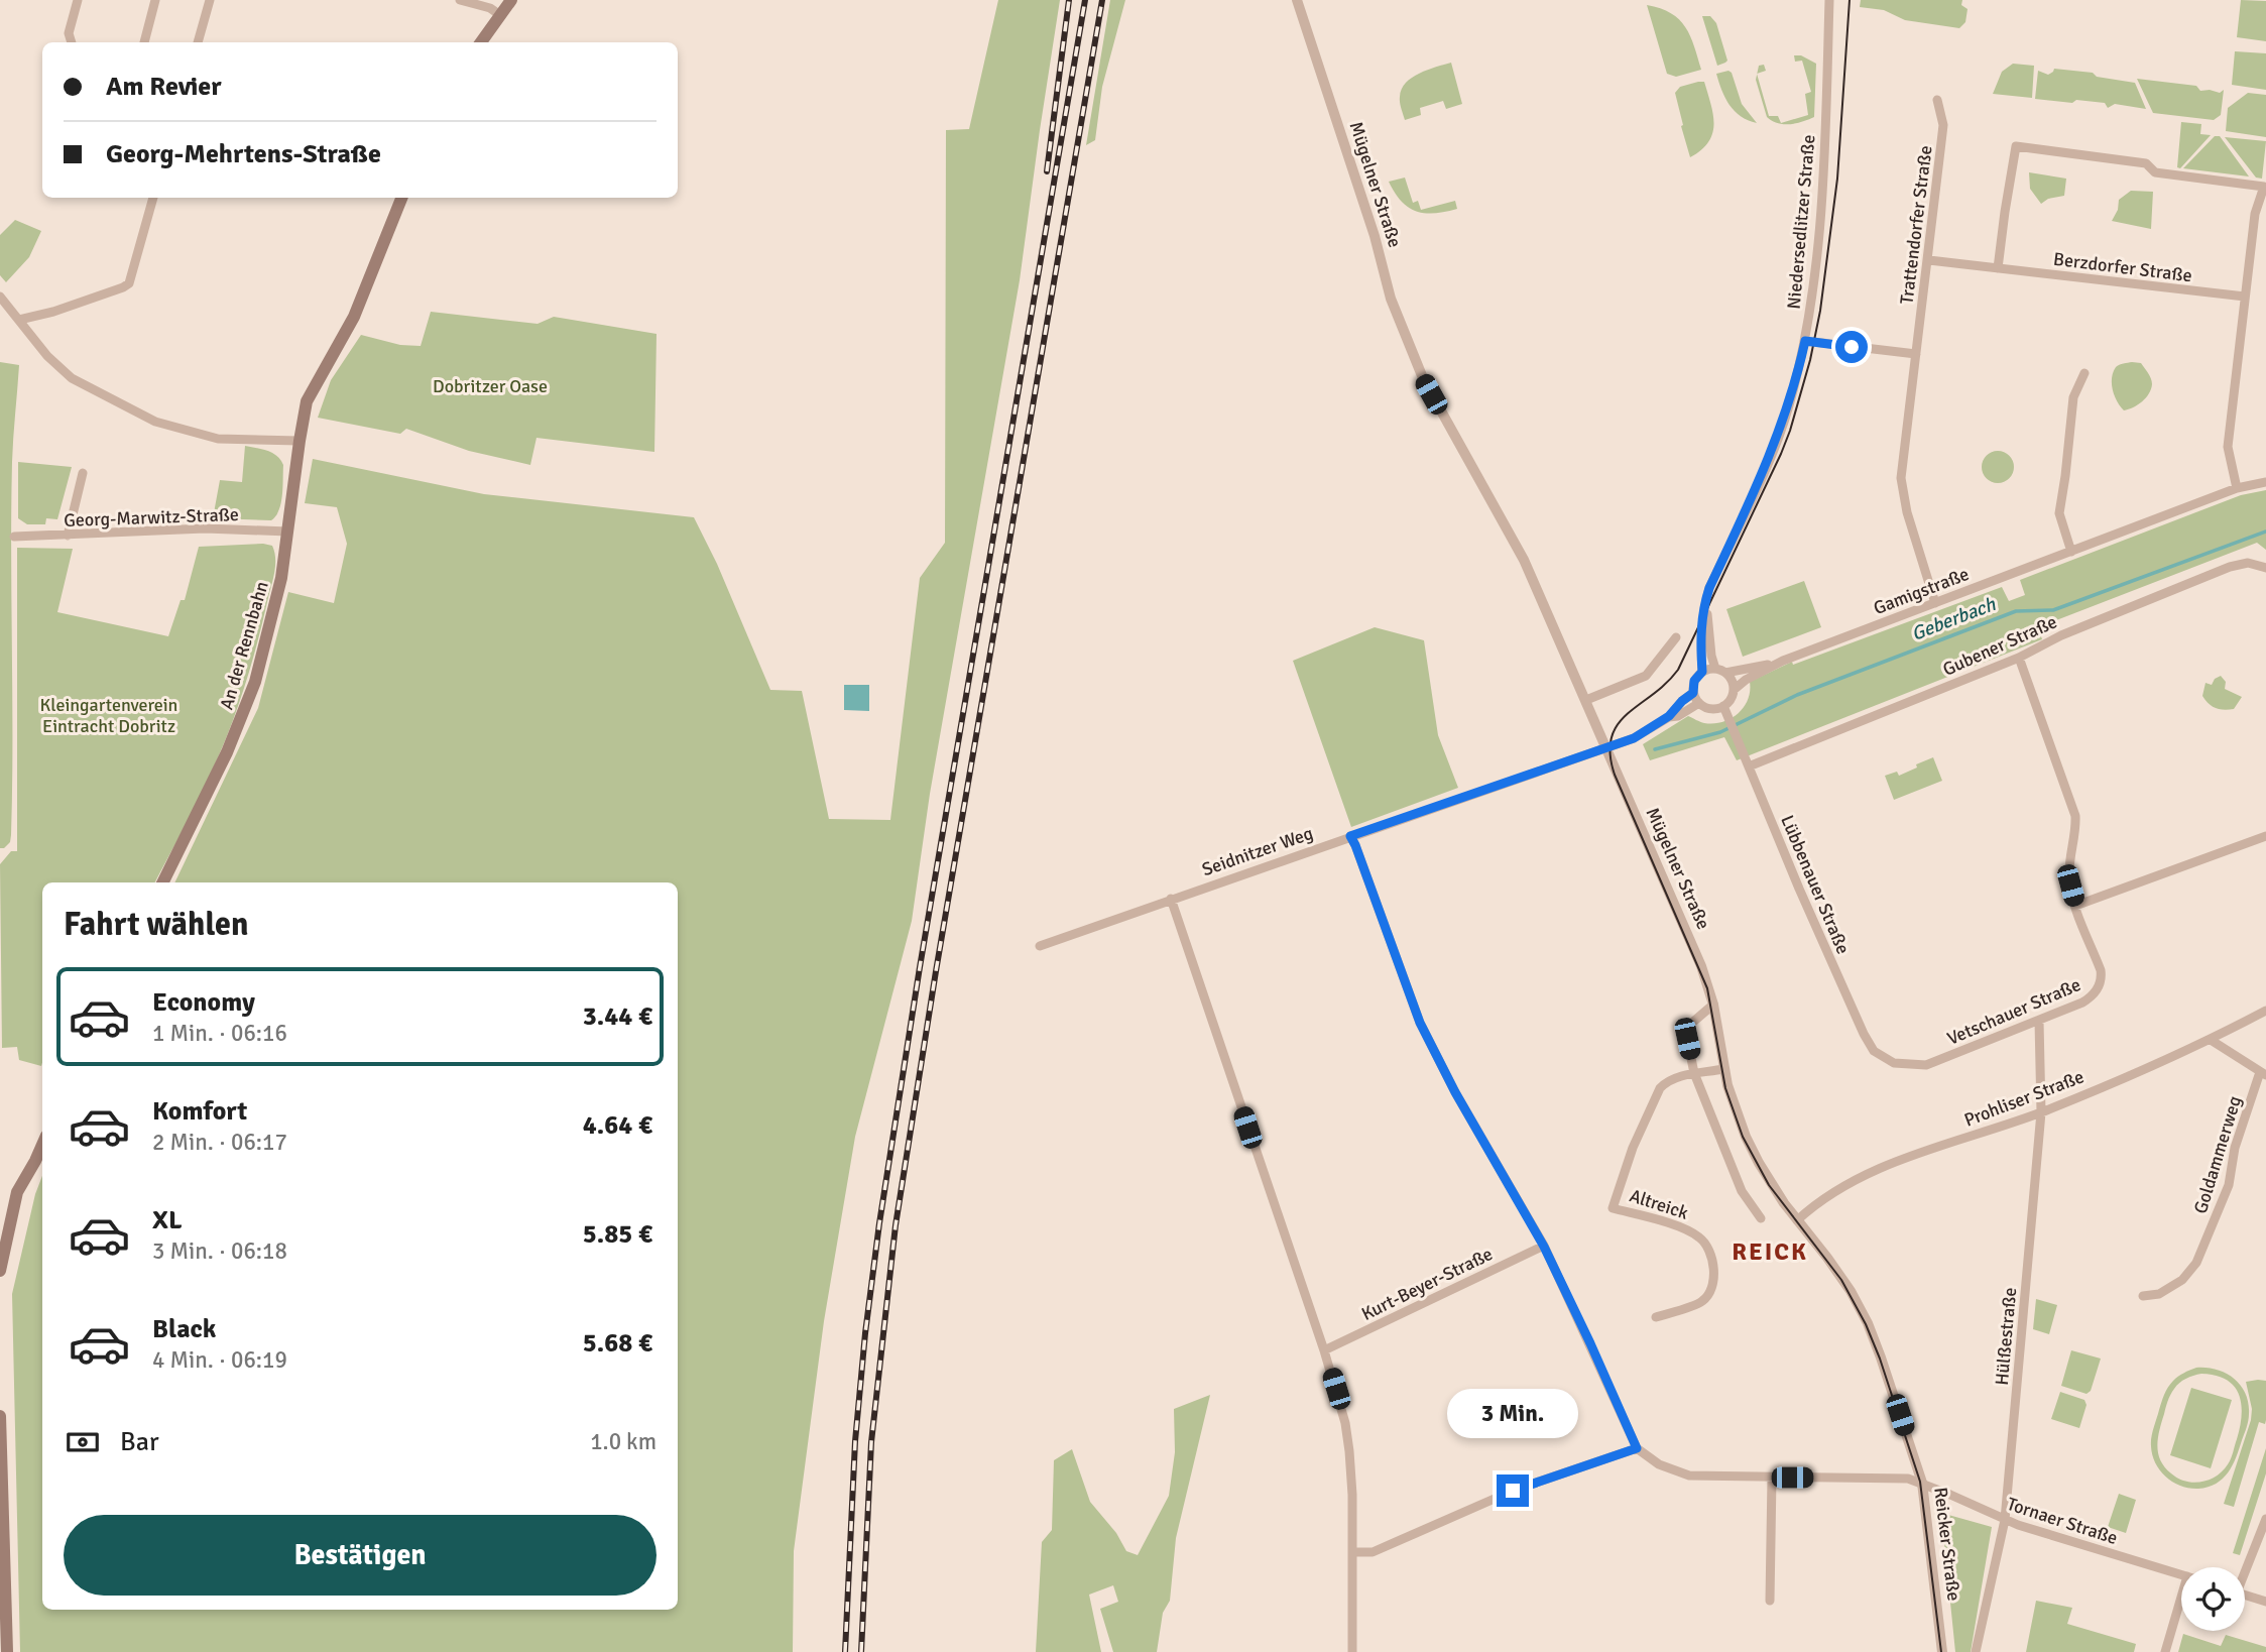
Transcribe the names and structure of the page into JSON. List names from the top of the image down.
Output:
{
  "streets": {
    "main road": ["An der Rennbahn"],
    "street": [
      "Mügelner Straße",
      "Niedersedlitzer Straße",
      "Trattendorfer Straße",
      "Berzdorfer Straße",
      "Georg-Marwitz-Straße",
      "Gamigstraße",
      "Gubener Straße",
      "Seidnitzer Weg",
      "Lübbenauer Straße",
      "Vetschauer Straße",
      "Prohliser Straße",
      "Goldammerweg",
      "Altreick",
      "Kurt-Beyer-Straße",
      "Hülßestraße",
      "Tornaer Straße",
      "Reicker Straße"
    ]
  },
  "crossings": [
    ["Mügelner Straße", "Seidnitzer Weg"],
    ["Niedersedlitzer Straße", "Gamigstraße"],
    ["Niedersedlitzer Straße", "Lübbenauer Straße"],
    ["Trattendorfer Straße", "Berzdorfer Straße"],
    ["Trattendorfer Straße", "Gamigstraße"],
    ["Georg-Marwitz-Straße", "An der Rennbahn"],
    ["Gamigstraße", "Lübbenauer Straße"],
    ["Gubener Straße", "Lübbenauer Straße"],
    ["Gubener Straße", "Vetschauer Straße"],
    ["Lübbenauer Straße", "Vetschauer Straße"],
    ["Vetschauer Straße", "Hülßestraße"],
    ["Prohliser Straße", "Hülßestraße"],
    ["Prohliser Straße", "Reicker Straße"],
    ["Hülßestraße", "Tornaer Straße"],
    ["Tornaer Straße", "Reicker Straße"]
  ],
  "districts": ["REICK"],
  "water": ["Geberbach"],
  "parks": ["Dobritzer Oase", "Kleingartenverein Eintracht Dobritz"],
  "page": {
    "banner": ["Am Revier", "Georg-Mehrtens-Straße"],
    "heading": "Fahrt wählen",
    "list": [
      {
        "name": "Economy",
        "note": "1 Min. · 06:16",
        "value": "3.44 €"
      },
      {
        "name": "Komfort",
        "note": "2 Min. · 06:17",
        "value": "4.64 €"
      },
      {
        "name": "XL",
        "note": "3 Min. · 06:18",
        "value": "5.85 €"
      },
      {
        "name": "Black",
        "note": "4 Min. · 06:19",
        "value": "5.68 €"
      }
    ],
    "bubble": "3 Min.",
    "pay": ["Bar", "1.0 km"],
    "buttons": "Bestätigen"
  }
}
